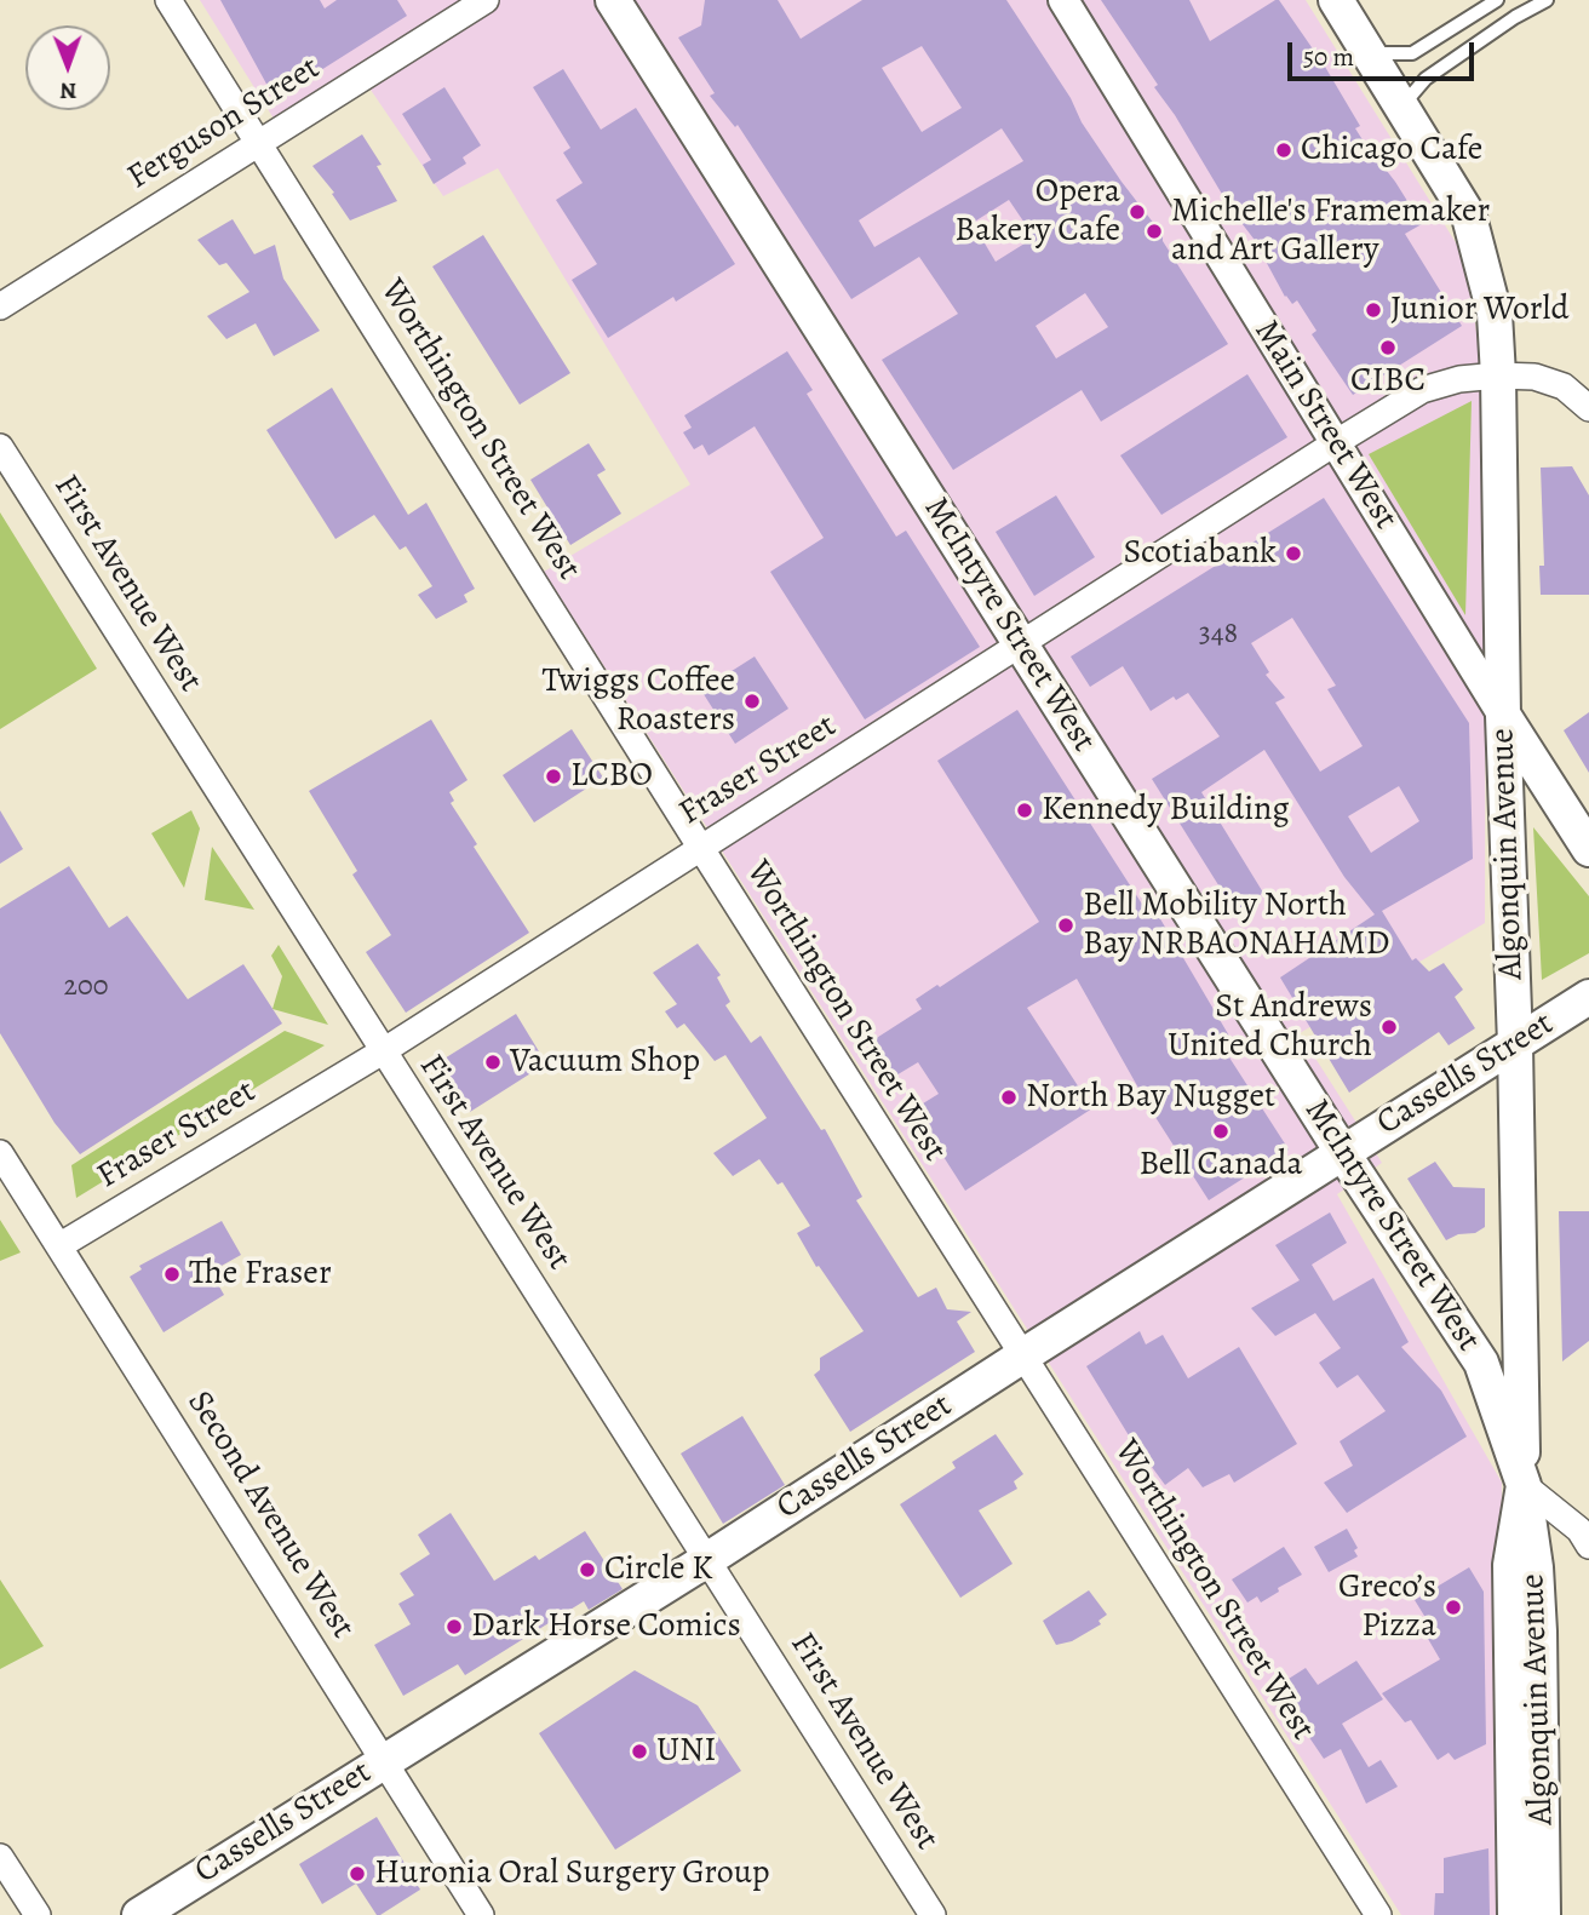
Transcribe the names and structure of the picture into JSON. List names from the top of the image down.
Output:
{
  "streets": {
    "main road": [
      "Main Street West",
      "McIntyre Street West",
      "Algonquin Avenue",
      "Cassells Street"
    ],
    "street": [
      "Ferguson Street",
      "Worthington Street West",
      "First Avenue West",
      "Fraser Street",
      "Second Avenue West"
    ]
  },
  "crossings": [
    ["Ferguson Street", "Worthington Street West"],
    ["Main Street West", "Fraser Street"],
    ["Main Street West", "Algonquin Avenue"],
    ["Worthington Street West", "Fraser Street"],
    ["Worthington Street West", "Cassells Street"],
    ["First Avenue West", "Fraser Street"],
    ["First Avenue West", "Cassells Street"],
    ["McIntyre Street West", "Fraser Street"],
    ["McIntyre Street West", "Algonquin Avenue"],
    ["McIntyre Street West", "Cassells Street"],
    ["Fraser Street", "Algonquin Avenue"],
    ["Fraser Street", "Second Avenue West"],
    ["Algonquin Avenue", "Cassells Street"],
    ["Cassells Street", "Second Avenue West"]
  ],
  "places": [
    "Chicago Cafe",
    "Opera Bakery Cafe",
    "Michelle's Framemaker and Art Gallery",
    "Junior World",
    "CIBC",
    "Scotiabank",
    "Twiggs Coffee Roasters",
    "LCBO",
    "Kennedy Building",
    "Bell Mobility North Bay NRBAONAHAMD",
    "St Andrews United Church",
    "Vacuum Shop",
    "North Bay Nugget",
    "Bell Canada",
    "The Fraser",
    "Circle K",
    "Greco’s Pizza",
    "Dark Horse Comics",
    "UNI",
    "Huronia Oral Surgery Group"
  ],
  "house_numbers": ["348", "200"],
  "scale_bar": "50 m",
  "north": "bottom"
}
